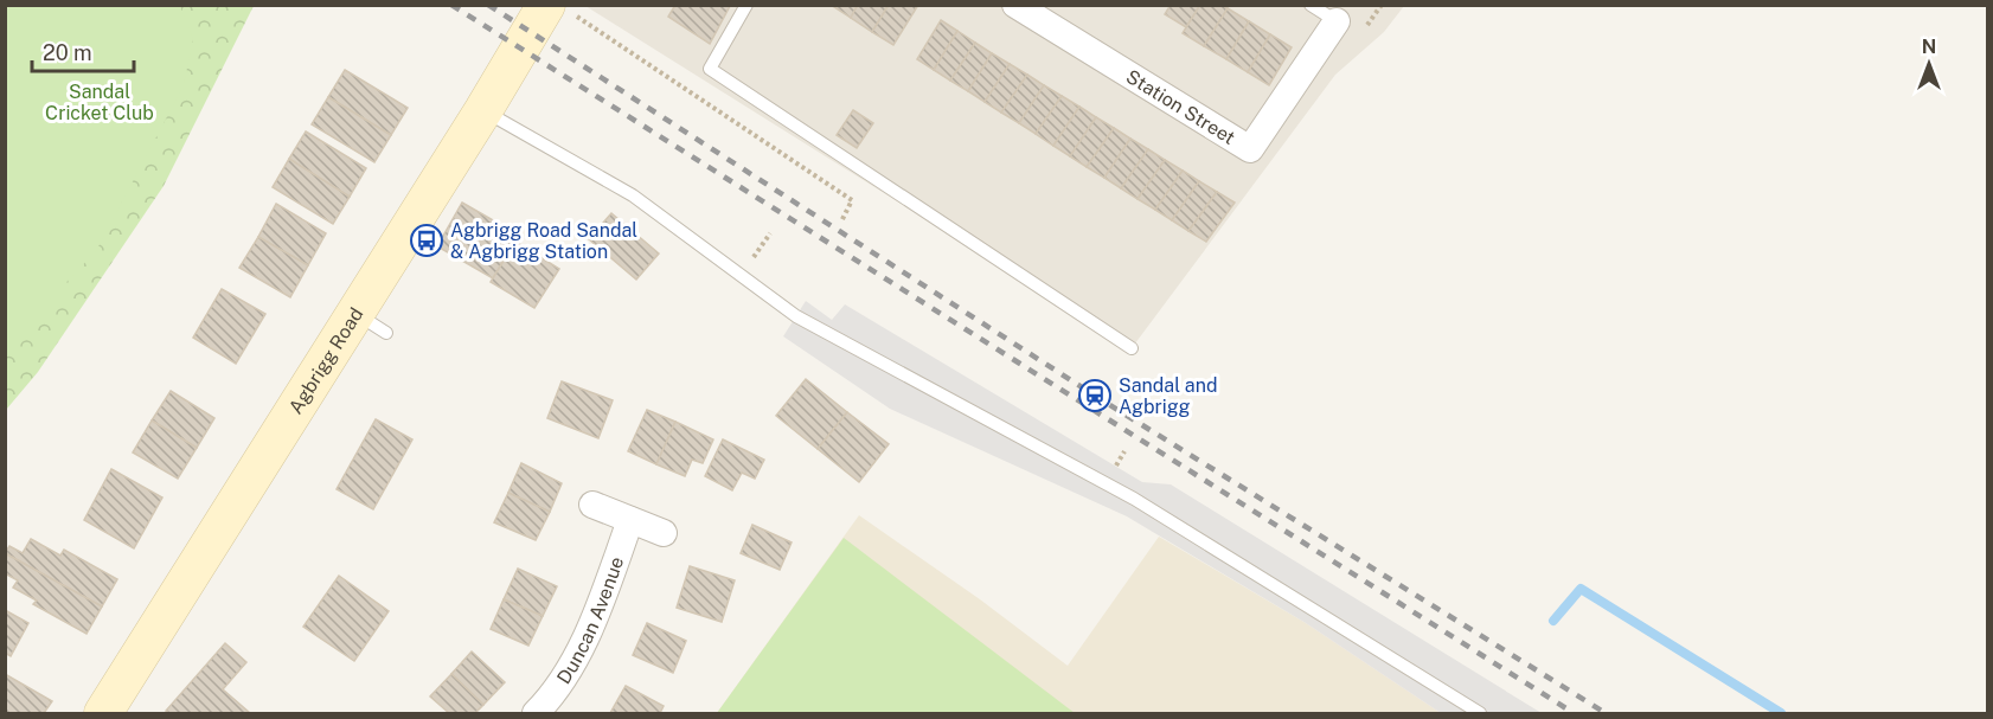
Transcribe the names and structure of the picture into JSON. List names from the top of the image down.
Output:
{
  "streets": {
    "main road": ["Agbrigg Road"],
    "street": ["Station Street", "Duncan Avenue"]
  },
  "parks": ["Sandal Cricket Club"],
  "places": {
    "bus stop": ["Agbrigg Road Sandal & Agbrigg Station"],
    "station": ["Sandal and Agbrigg"]
  },
  "scale_bar": "20 m",
  "north": "top"
}
